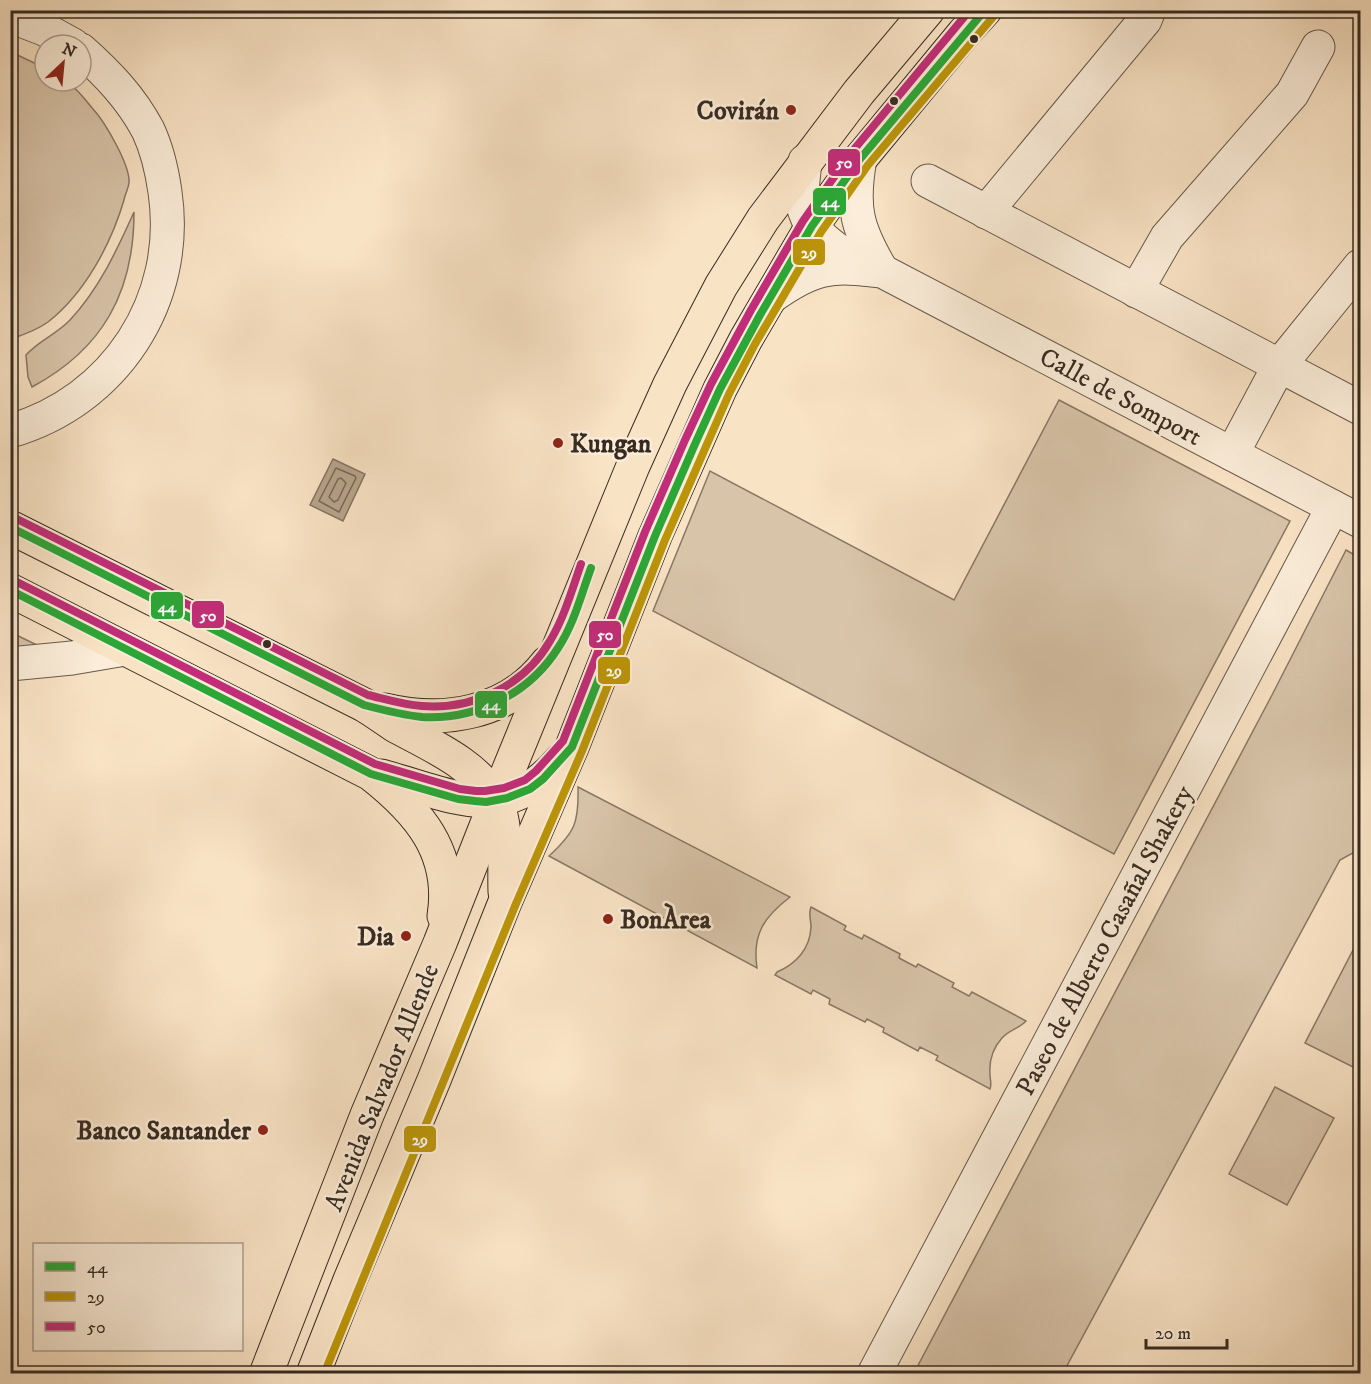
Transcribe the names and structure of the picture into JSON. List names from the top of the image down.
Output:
{
  "streets": {
    "main road": ["Avenida Salvador Allende"],
    "street": ["Calle de Somport", "Paseo de Alberto Casañal Shakery"]
  },
  "crossings": [
    ["Calle de Somport", "Paseo de Alberto Casañal Shakery"],
    ["Calle de Somport", "Avenida Salvador Allende"]
  ],
  "places": [
    "Covirán",
    "Kungan",
    "BonÀrea",
    "Dia",
    "Banco Santander"
  ],
  "lines": ["transit line 44", "transit line 50", "transit line 29"],
  "legend": ["44", "29", "50"],
  "scale_bar": "20 m",
  "north": "top right"
}
